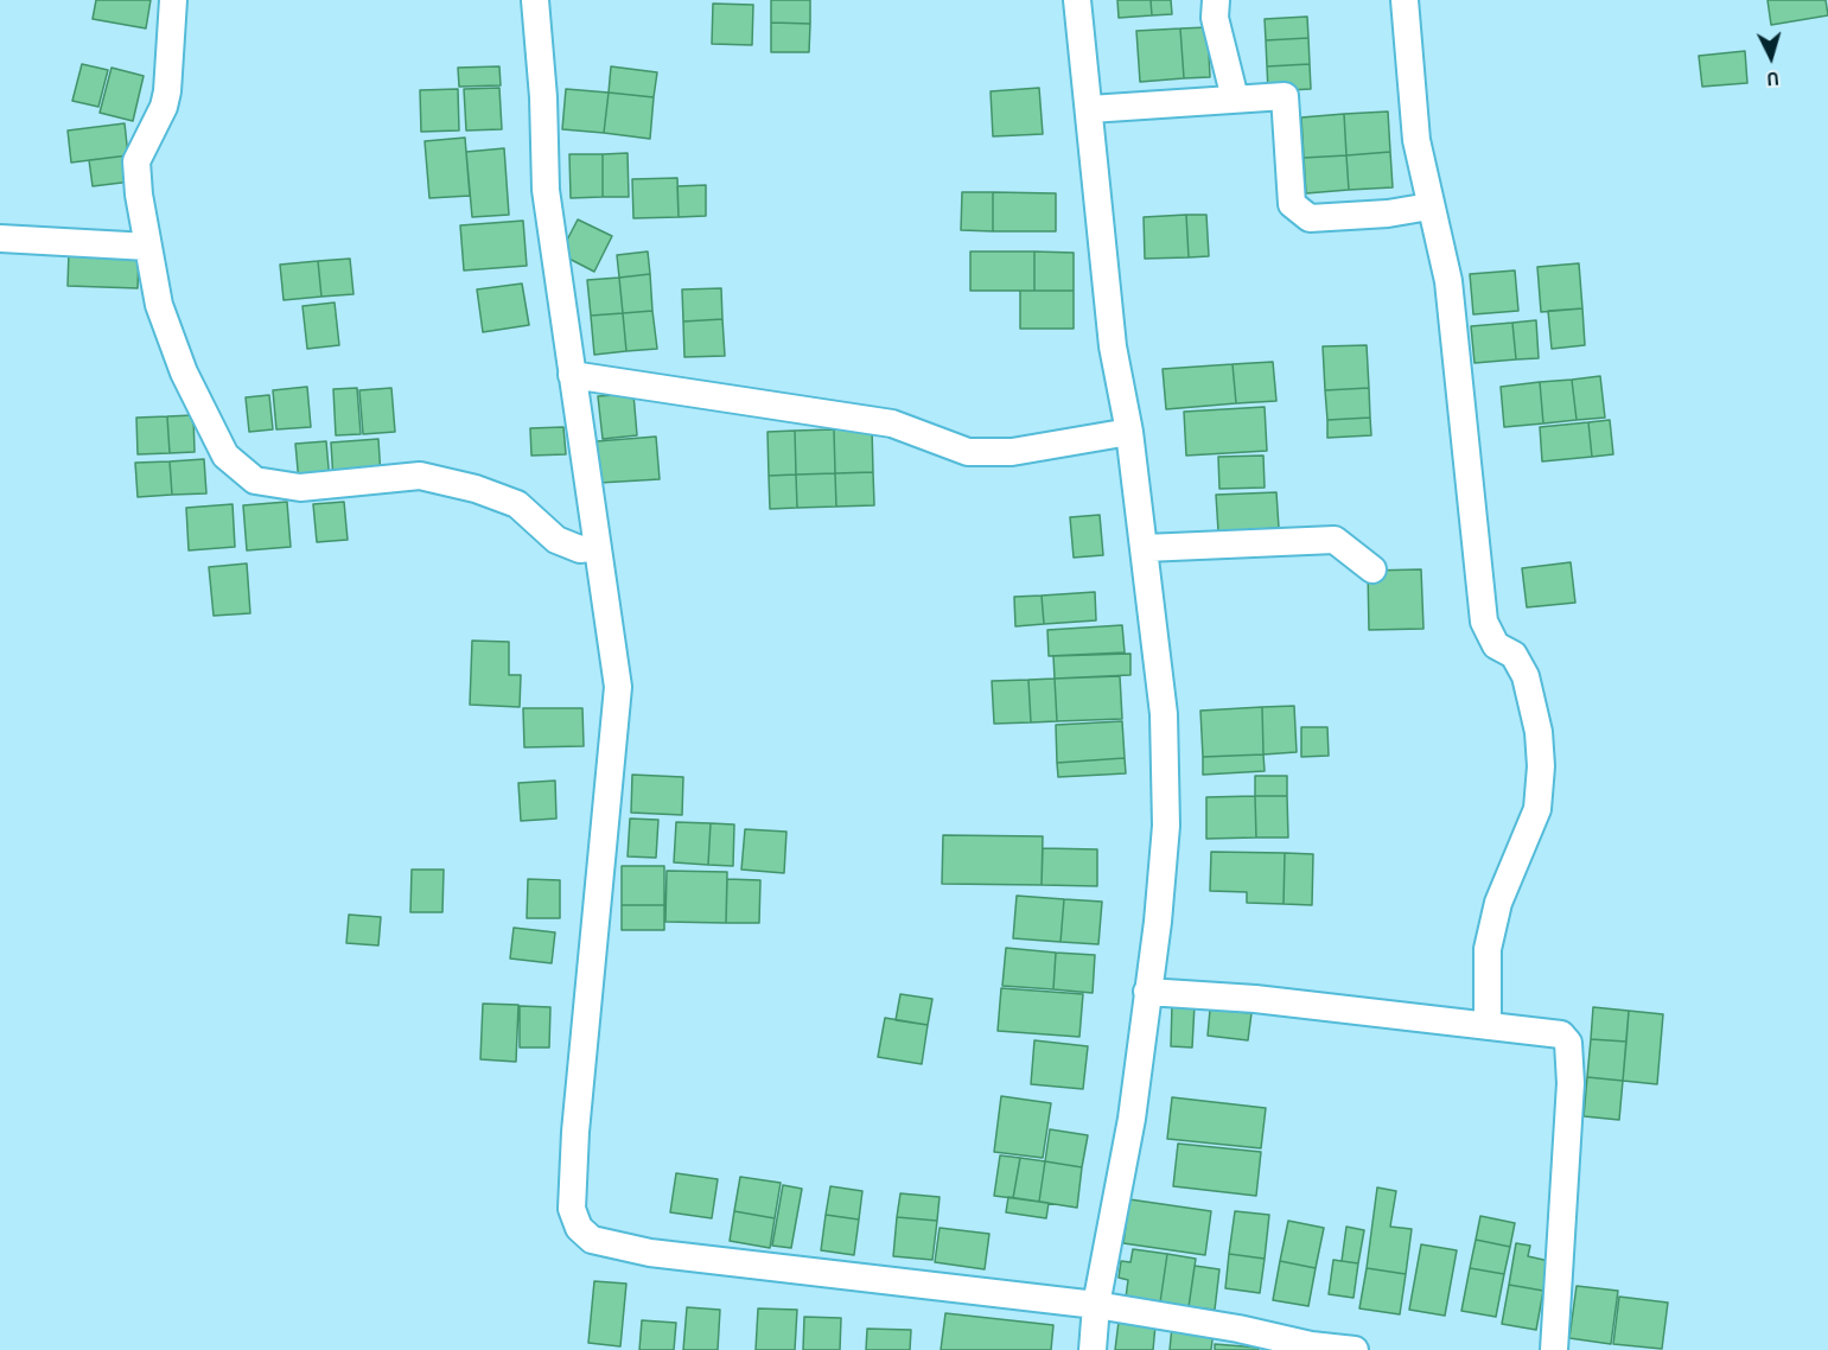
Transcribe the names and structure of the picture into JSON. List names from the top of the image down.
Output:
{
  "north": "bottom"
}
